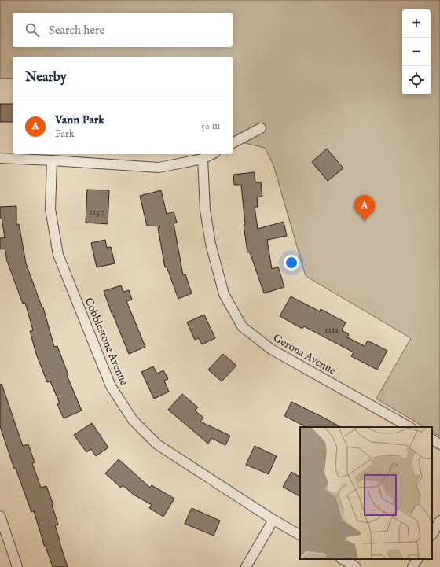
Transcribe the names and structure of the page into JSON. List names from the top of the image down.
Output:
{
  "streets": {
    "street": ["Cobblestone Avenue", "Gerona Avenue"]
  },
  "house_numbers": ["1137", "1111"],
  "page": {
    "map_buttons": ["+", "−"],
    "search": "Search here",
    "heading": "Nearby",
    "list": [
      {
        "mark": "A",
        "name": "Vann Park",
        "note": "Park",
        "value": "50 m"
      }
    ],
    "pins": "A"
  }
}
